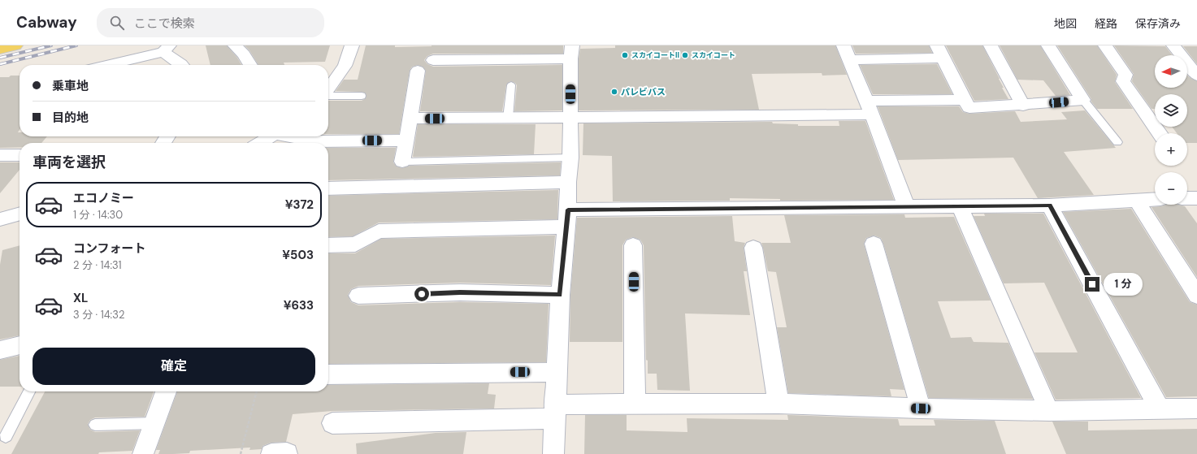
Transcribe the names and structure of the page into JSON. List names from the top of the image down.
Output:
{
  "places": ["スカイコートII", "スカイコート", "パレビバス"],
  "north": "left",
  "page": {
    "header": "Cabway",
    "search": "ここで検索",
    "nav": ["地図", "経路", "保存済み"],
    "map_buttons": ["+", "−"],
    "banner": ["乗車地", "目的地"],
    "heading": "車両を選択",
    "list": [
      {
        "name": "エコノミー",
        "note": "1 分 · 14:30",
        "value": "¥372"
      },
      {
        "name": "コンフォート",
        "note": "2 分 · 14:31",
        "value": "¥503"
      },
      {
        "name": "XL",
        "note": "3 分 · 14:32",
        "value": "¥633"
      }
    ],
    "bubble": "1 分",
    "buttons": "確定"
  }
}
